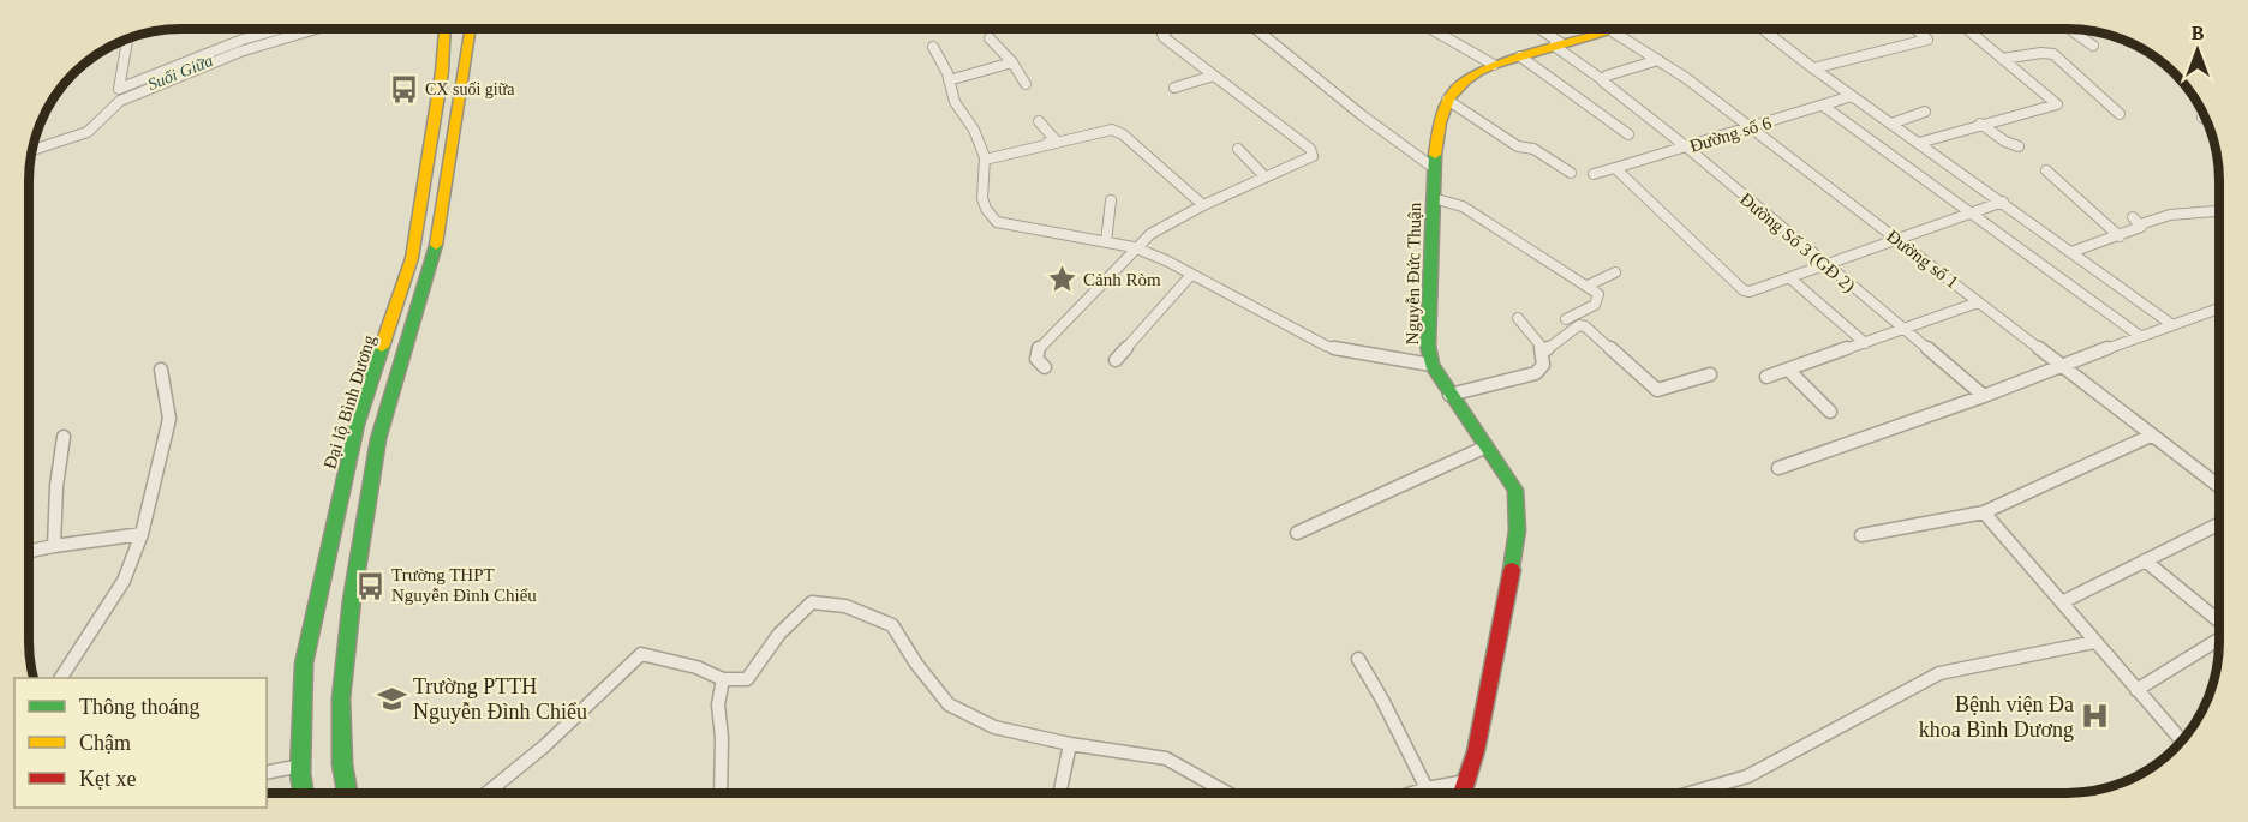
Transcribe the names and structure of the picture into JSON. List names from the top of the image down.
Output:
{
  "streets": {
    "main road": ["Nguyễn Đức Thuận", "Đại lộ Bình Dương"],
    "street": ["Đường số 6", "Đường Số 3 (GĐ 2)", "Đường số 1"]
  },
  "crossings": [
    ["Đường số 6", "Đường Số 3 (GĐ 2)"],
    ["Đường số 6", "Đường số 1"]
  ],
  "water": ["Suối Giữa"],
  "places": {
    "bus stop": ["CX suối giữa", "Trường THPT Nguyễn Đình Chiểu"],
    "place": ["Cảnh Ròm"],
    "school or university": ["Trường PTTH Nguyễn Đình Chiểu"],
    "hospital": ["Bệnh viện Đa khoa Bình Dương"]
  },
  "legend": ["Thông thoáng", "Chậm", "Kẹt xe"],
  "north": "top"
}
